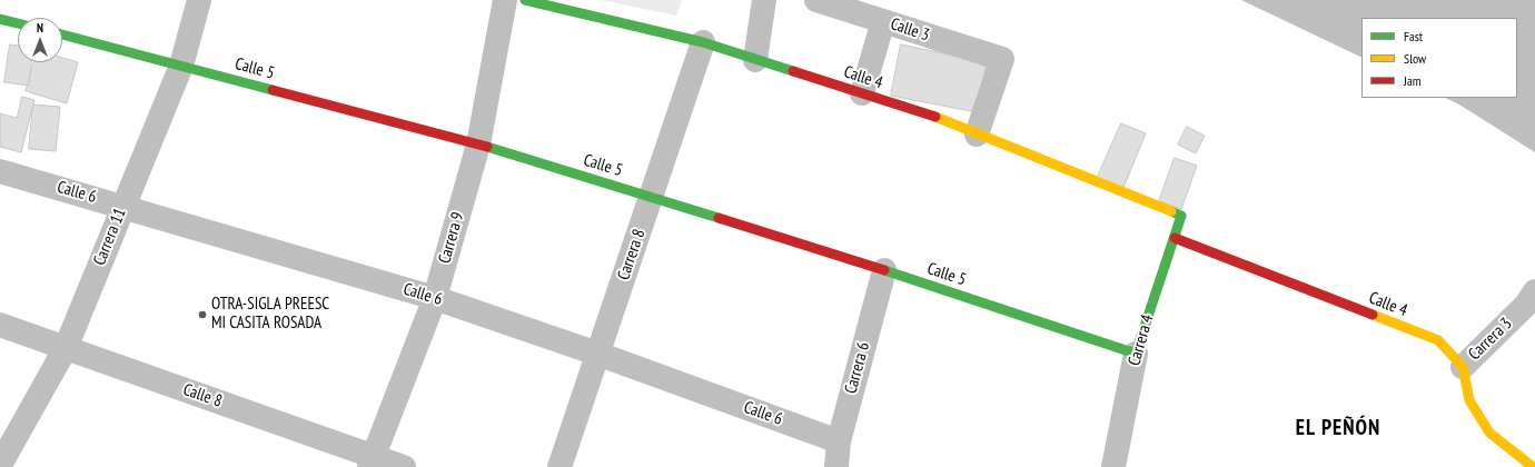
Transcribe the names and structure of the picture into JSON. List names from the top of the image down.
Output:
{
  "streets": {
    "street": [
      "Calle 3",
      "Calle 5",
      "Calle 4",
      "Calle 6",
      "Carrera 11",
      "Carrera 9",
      "Carrera 8",
      "Carrera 3",
      "Carrera 4",
      "Carrera 6",
      "Calle 8"
    ]
  },
  "crossings": [
    ["Calle 3", "Calle 4"],
    ["Calle 5", "Carrera 11"],
    ["Calle 5", "Carrera 9"],
    ["Calle 5", "Carrera 8"],
    ["Calle 5", "Carrera 4"],
    ["Calle 5", "Carrera 6"],
    ["Calle 4", "Carrera 8"],
    ["Calle 4", "Carrera 3"],
    ["Calle 4", "Carrera 4"],
    ["Calle 6", "Carrera 11"],
    ["Calle 6", "Carrera 9"],
    ["Calle 6", "Carrera 8"],
    ["Calle 6", "Carrera 6"],
    ["Carrera 11", "Calle 8"],
    ["Carrera 9", "Calle 8"]
  ],
  "districts": ["EL PEÑÓN"],
  "places": ["OTRA-SIGLA PREESC MI CASITA ROSADA"],
  "legend": ["Fast", "Slow", "Jam"],
  "north": "top"
}
